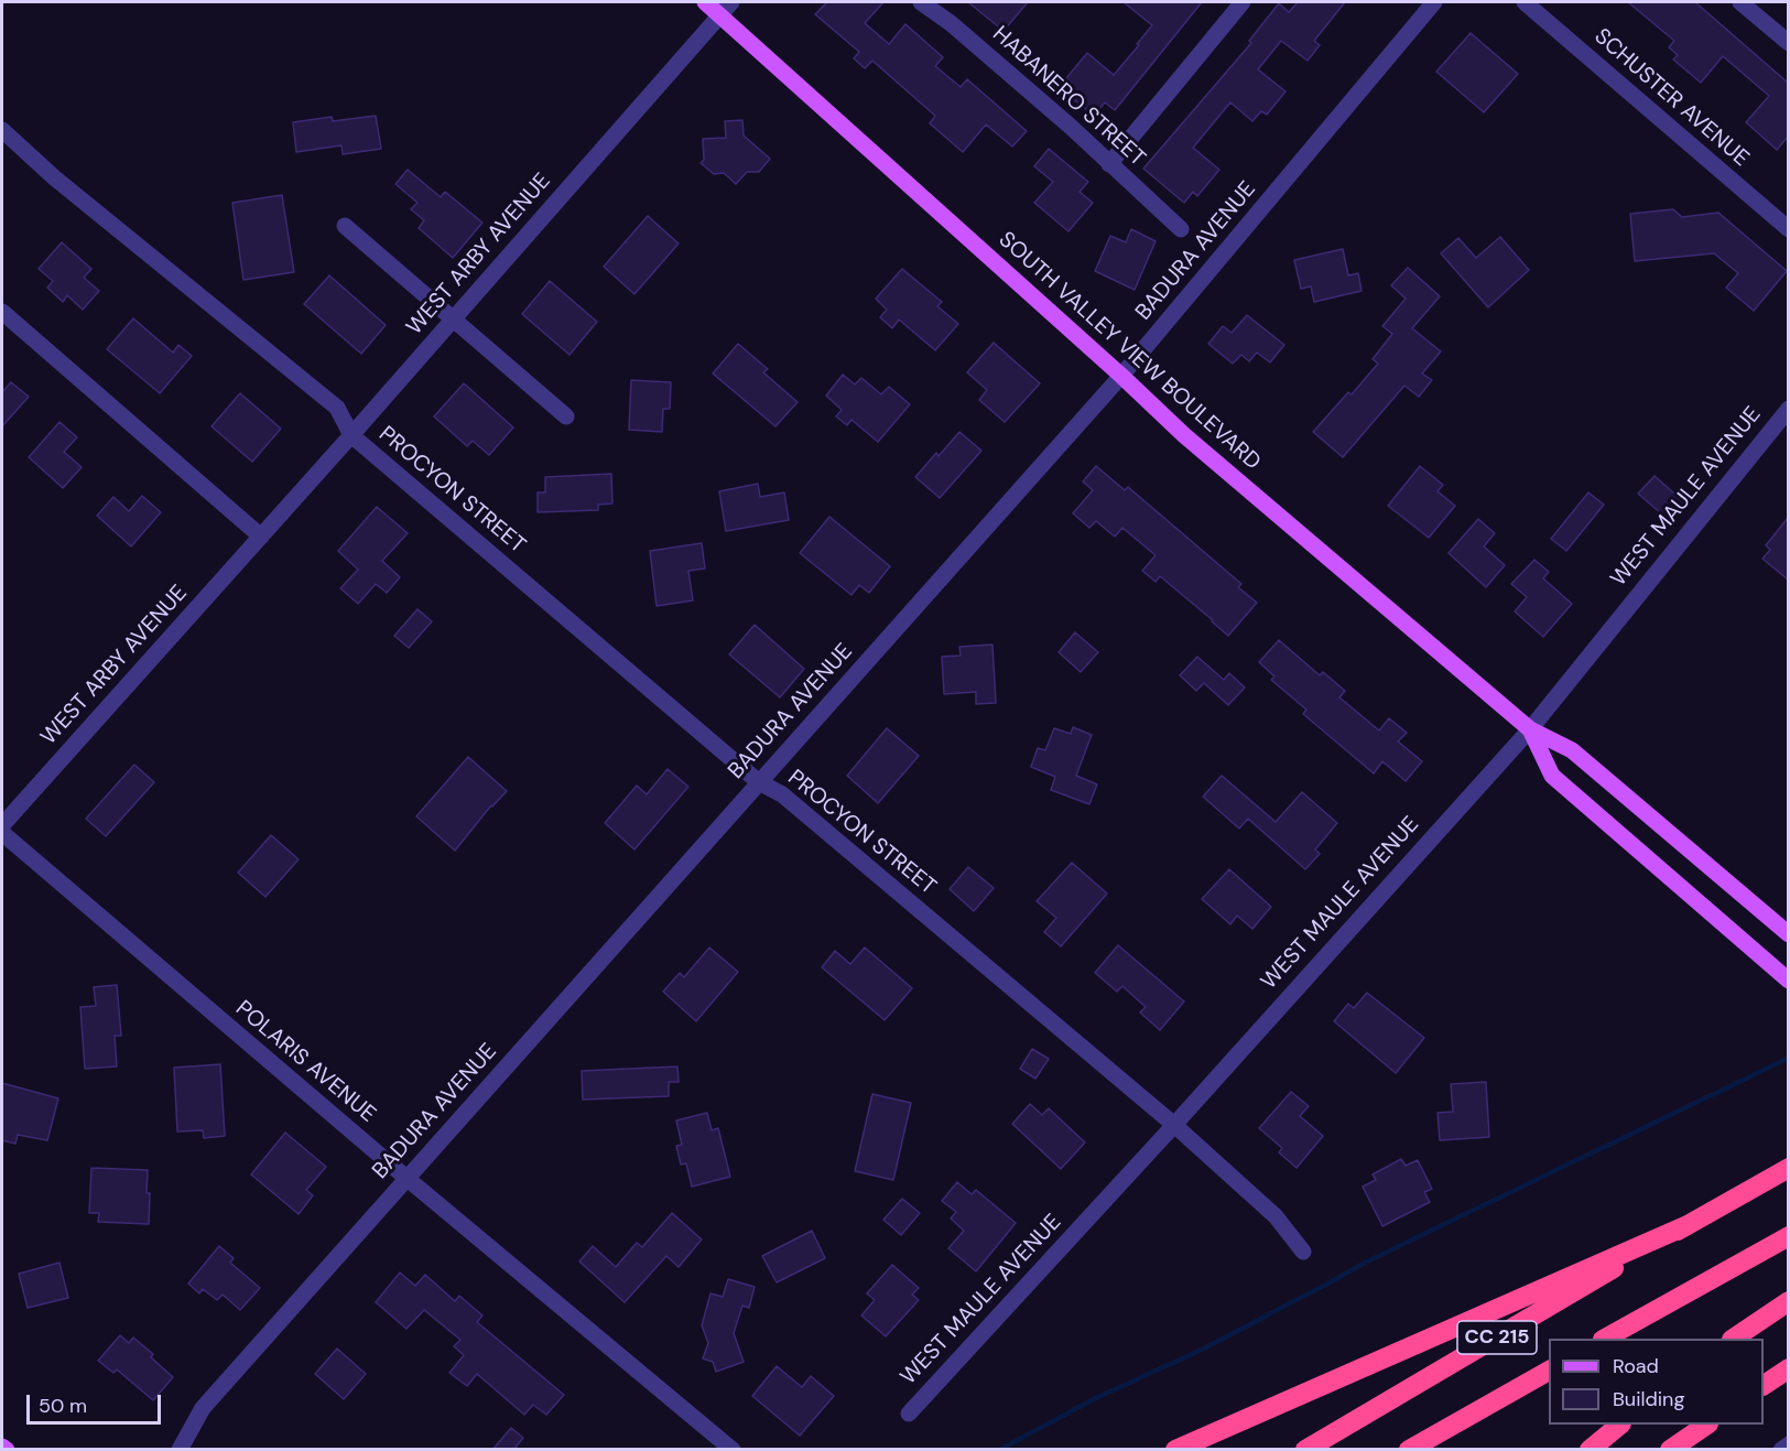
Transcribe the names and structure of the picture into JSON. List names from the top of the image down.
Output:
{
  "streets": {
    "highway": ["CC 215"],
    "main road": ["SOUTH VALLEY VIEW BOULEVARD"],
    "street": [
      "HABANERO STREET",
      "SCHUSTER AVENUE",
      "BADURA AVENUE",
      "WEST ARBY AVENUE",
      "PROCYON STREET",
      "WEST MAULE AVENUE",
      "POLARIS AVENUE"
    ]
  },
  "crossings": [
    ["BADURA AVENUE", "SOUTH VALLEY VIEW BOULEVARD"],
    ["BADURA AVENUE", "PROCYON STREET"],
    ["BADURA AVENUE", "POLARIS AVENUE"],
    ["WEST ARBY AVENUE", "SOUTH VALLEY VIEW BOULEVARD"],
    ["WEST ARBY AVENUE", "PROCYON STREET"],
    ["SOUTH VALLEY VIEW BOULEVARD", "WEST MAULE AVENUE"],
    ["PROCYON STREET", "WEST MAULE AVENUE"]
  ],
  "legend": ["Road", "Building"],
  "scale_bar": "50 m"
}
